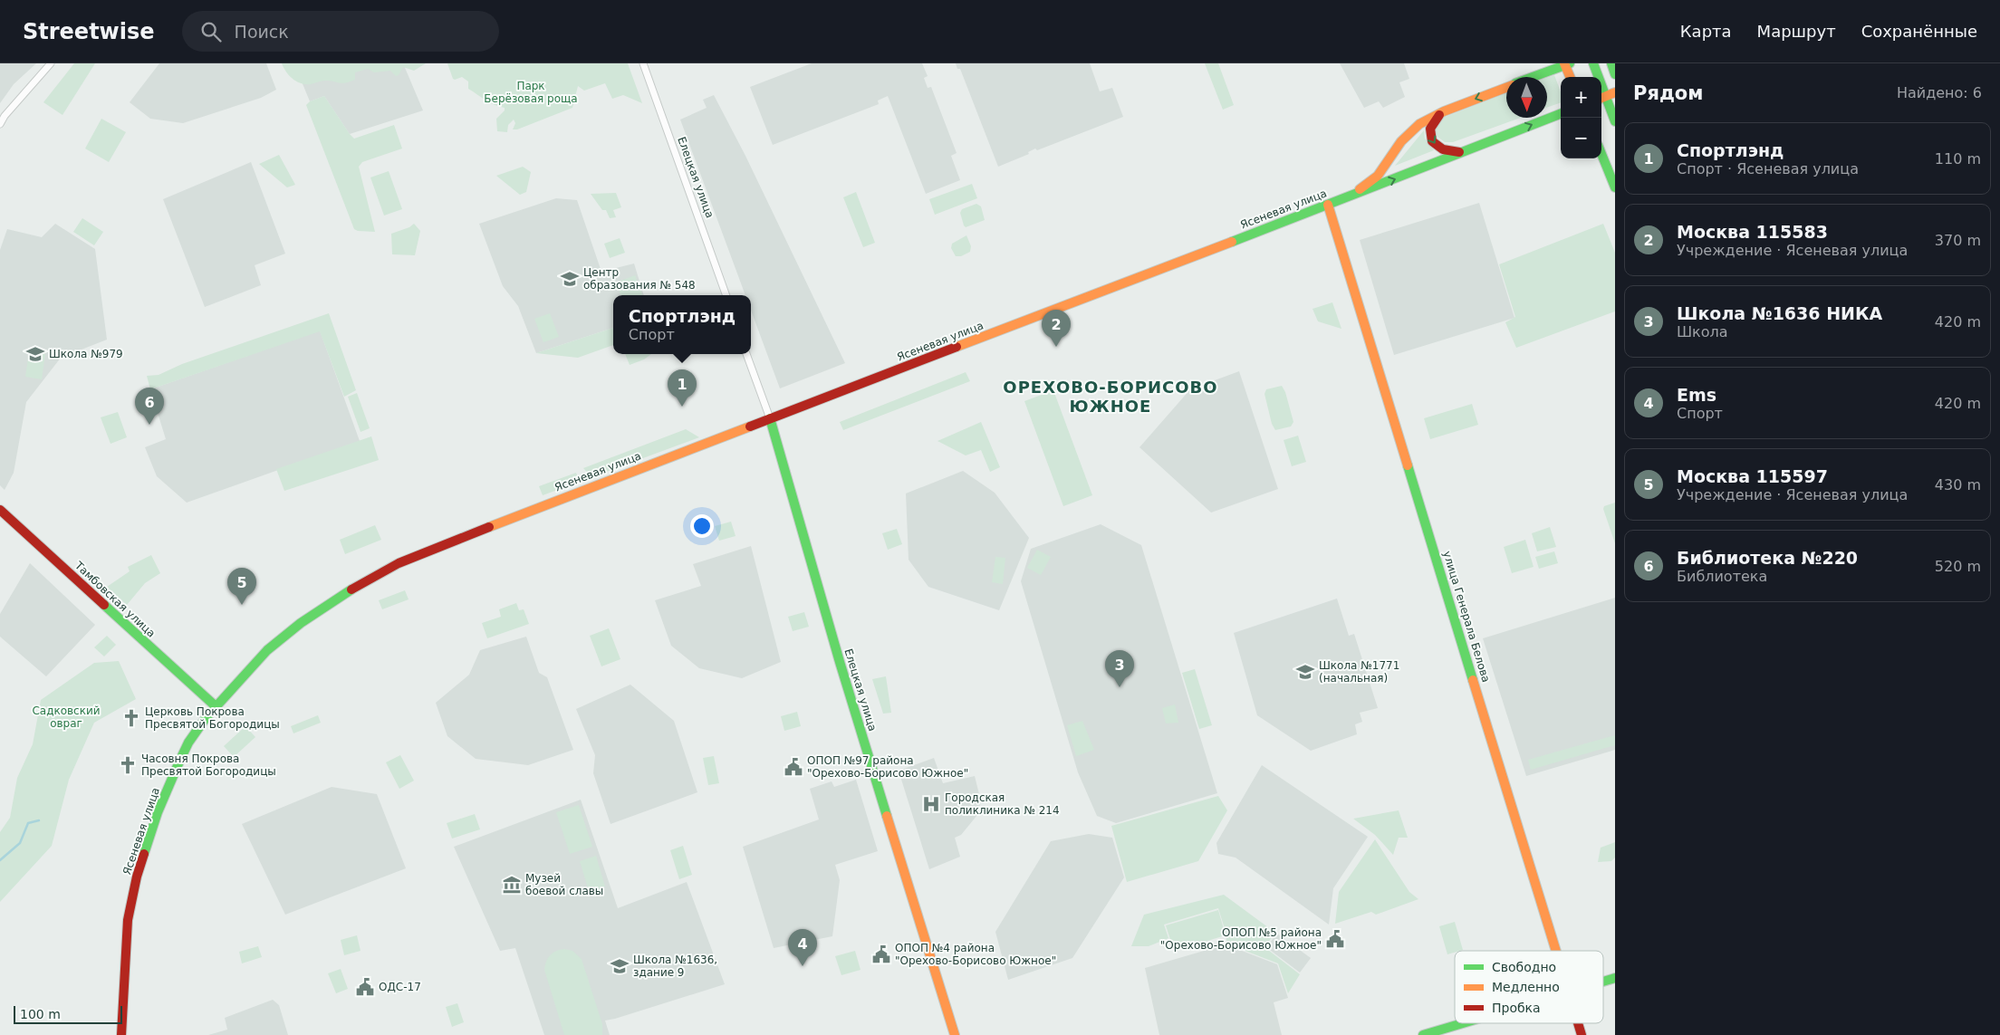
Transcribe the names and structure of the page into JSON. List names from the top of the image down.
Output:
{
  "streets": {
    "main road": [
      "Елецкая улица",
      "Ясеневая улица",
      "Тамбовская улица",
      "улица Генерала Белова"
    ]
  },
  "crossings": [
    ["Елецкая улица", "Ясеневая улица"],
    ["Ясеневая улица", "Тамбовская улица"],
    ["Ясеневая улица", "улица Генерала Белова"]
  ],
  "districts": ["ОРЕХОВО-БОРИСОВО ЮЖНОЕ"],
  "parks": ["Парк Берёзовая роща", "Садковский овраг"],
  "places": {
    "school or university": [
      "Центр образования № 548",
      "Школа №979",
      "Школа №1771 (начальная)",
      "Школа №1636, здание 9"
    ],
    "church": ["Церковь Покрова Пресвятой Богородицы", "Часовня Покрова Пресвятой Богородицы"],
    "public building": [
      "ОПОП №97 района \"Орехово-Борисово Южное\"",
      "ОПОП №5 района \"Орехово-Борисово Южное\"",
      "ОПОП №4 района \"Орехово-Борисово Южное\"",
      "ОДС-17"
    ],
    "hospital": ["Городская поликлиника № 214"],
    "museum": ["Музей боевой славы"]
  },
  "legend": ["Свободно", "Медленно", "Пробка"],
  "scale_bar": "100 m",
  "north": "bottom",
  "page": {
    "header": "Streetwise",
    "search": "Поиск",
    "nav": ["Карта", "Маршрут", "Сохранённые"],
    "heading": ["Рядом", "Найдено: 6"],
    "map_buttons": ["+", "−"],
    "list": [
      {
        "mark": "1",
        "name": "Спортлэнд",
        "note": "Спорт · Ясеневая улица",
        "value": "110 m"
      },
      {
        "mark": "2",
        "name": "Москва 115583",
        "note": "Учреждение · Ясеневая улица",
        "value": "370 m"
      },
      {
        "mark": "3",
        "name": "Школа №1636 НИКА",
        "note": "Школа",
        "value": "420 m"
      },
      {
        "mark": "4",
        "name": "Ems",
        "note": "Спорт",
        "value": "420 m"
      },
      {
        "mark": "5",
        "name": "Москва 115597",
        "note": "Учреждение · Ясеневая улица",
        "value": "430 m"
      },
      {
        "mark": "6",
        "name": "Библиотека №220",
        "note": "Библиотека",
        "value": "520 m"
      }
    ],
    "popup": ["Спортлэнд", "Спорт"],
    "pins": [
      "2",
      "1",
      "6",
      "5",
      "3",
      "4"
    ],
    "scale": "100 m"
  }
}
